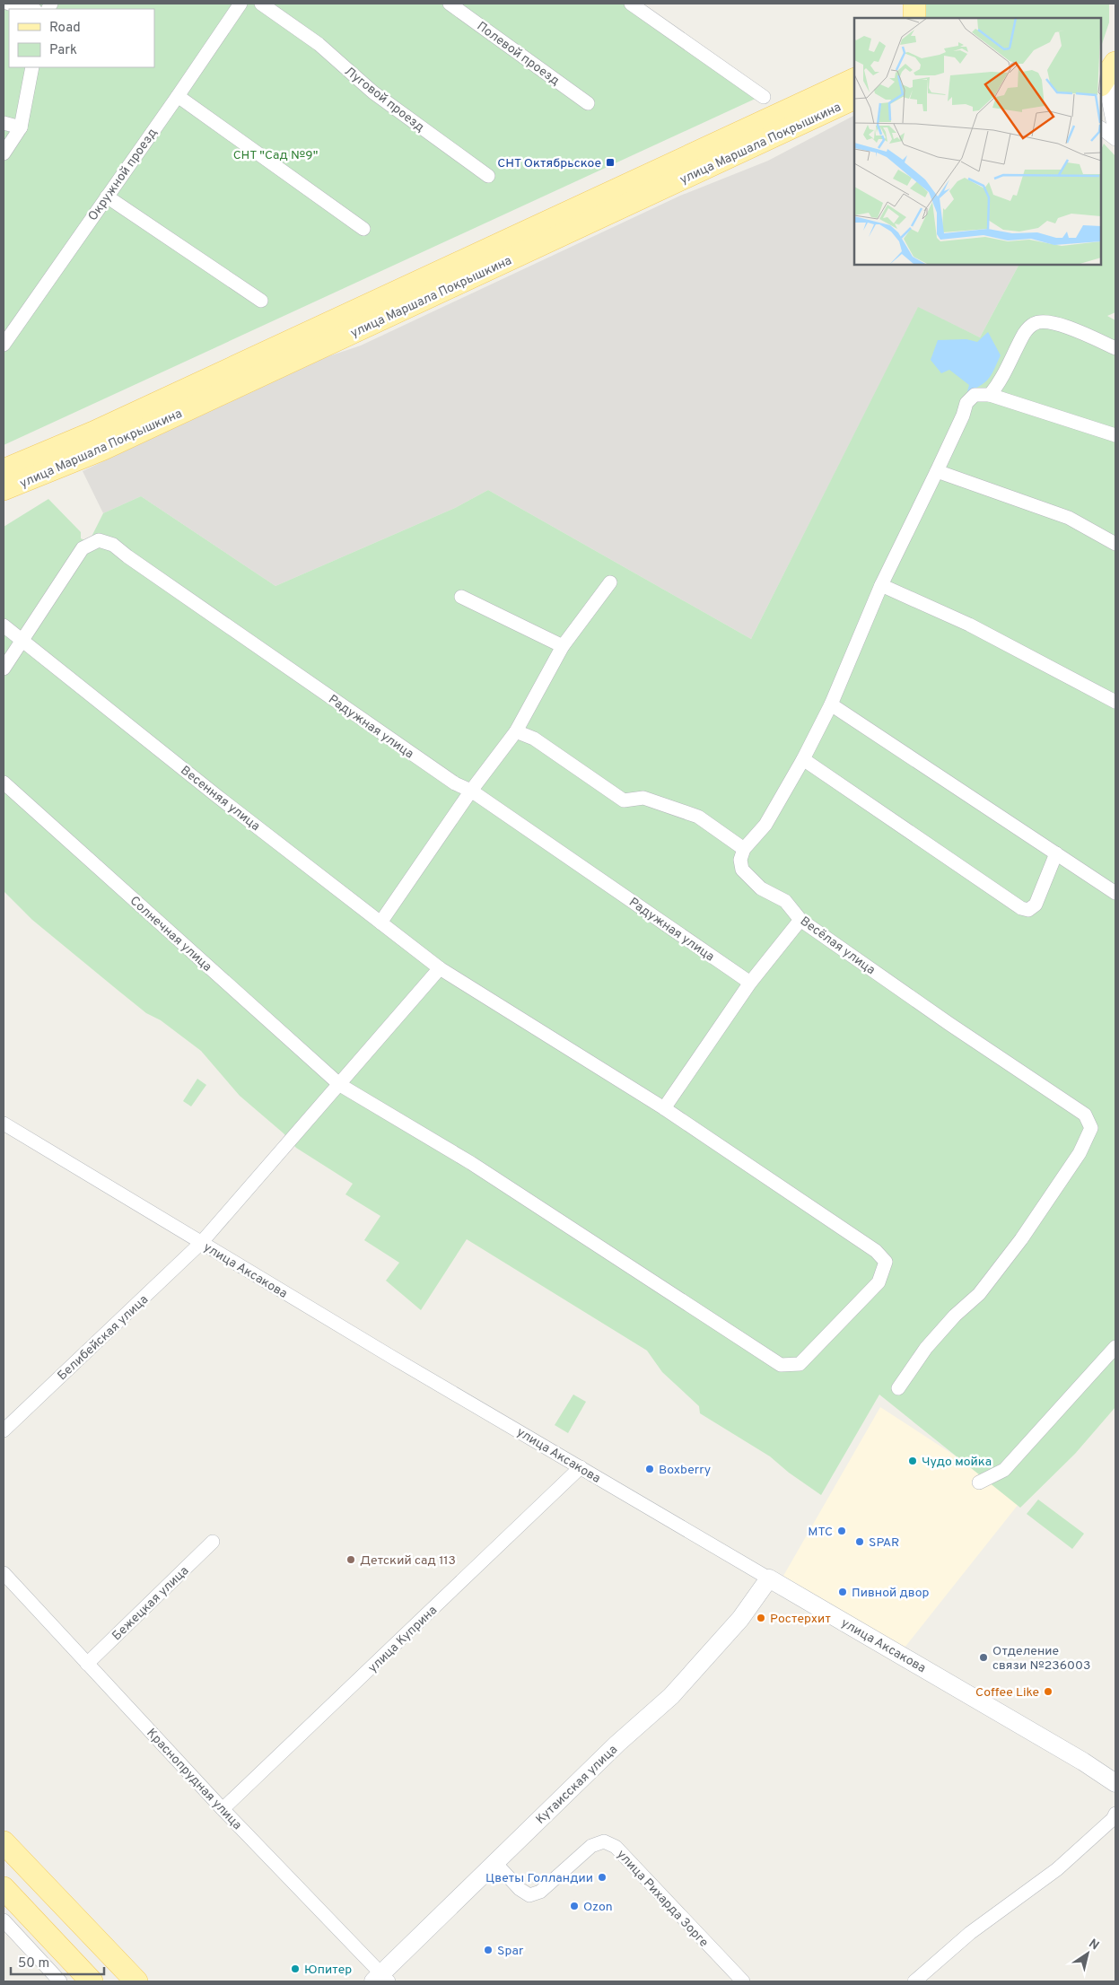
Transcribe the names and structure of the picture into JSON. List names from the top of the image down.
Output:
{
  "streets": {
    "main road": ["улица Маршала Покрышкина"],
    "street": [
      "Полевой проезд",
      "Луговой проезд",
      "Окружной проезд",
      "Радужная улица",
      "Весенняя улица",
      "Солнечная улица",
      "Весёлая улица",
      "улица Аксакова",
      "Белибейская улица",
      "Бежецкая улица",
      "улица Куприна",
      "Краснопрудная улица",
      "Кутаисская улица",
      "улица Рихарда Зорге"
    ]
  },
  "crossings": [
    ["Радужная улица", "Весенняя улица"],
    ["Весенняя улица", "Солнечная улица"],
    ["Весенняя улица", "Белибейская улица"],
    ["Солнечная улица", "Белибейская улица"],
    ["улица Аксакова", "Белибейская улица"],
    ["улица Аксакова", "улица Куприна"],
    ["улица Аксакова", "Кутаисская улица"],
    ["Бежецкая улица", "Краснопрудная улица"],
    ["улица Куприна", "Краснопрудная улица"],
    ["Краснопрудная улица", "Кутаисская улица"],
    ["Кутаисская улица", "улица Рихарда Зорге"]
  ],
  "parks": ["СНТ \"Сад №9\""],
  "places": {
    "transit": ["СНТ Октябрьское"],
    "other": [
      "Чудо мойка",
      "Boxberry",
      "МТС",
      "SPAR",
      "Детский сад 113",
      "Пивной двор",
      "Ростерхит",
      "Отделение связи №236003",
      "Coffee Like",
      "Цветы Голландии",
      "Ozon",
      "Spar",
      "Юпитер"
    ]
  },
  "legend": ["Road", "Park"],
  "scale_bar": "50 m",
  "north": "top right"
}
